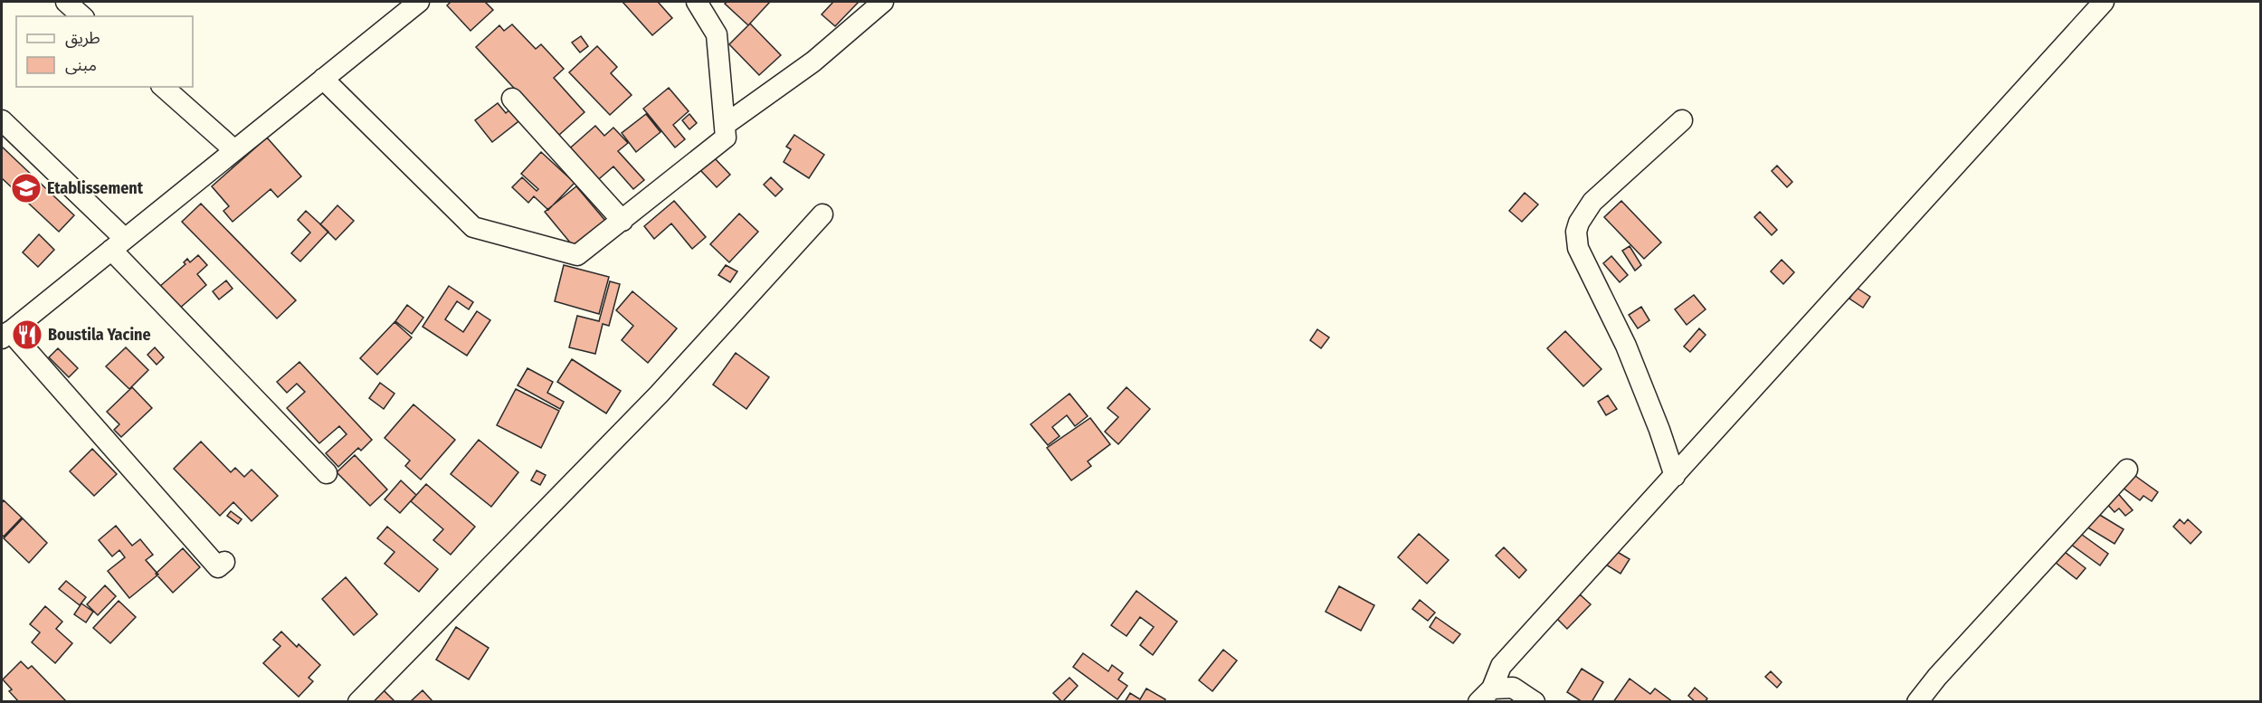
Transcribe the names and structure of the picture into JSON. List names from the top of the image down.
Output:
{
  "places": {
    "school or university": ["Etablissement"],
    "restaurant": ["Boustila Yacine"]
  },
  "legend": ["طريق", "مبنى"]
}
